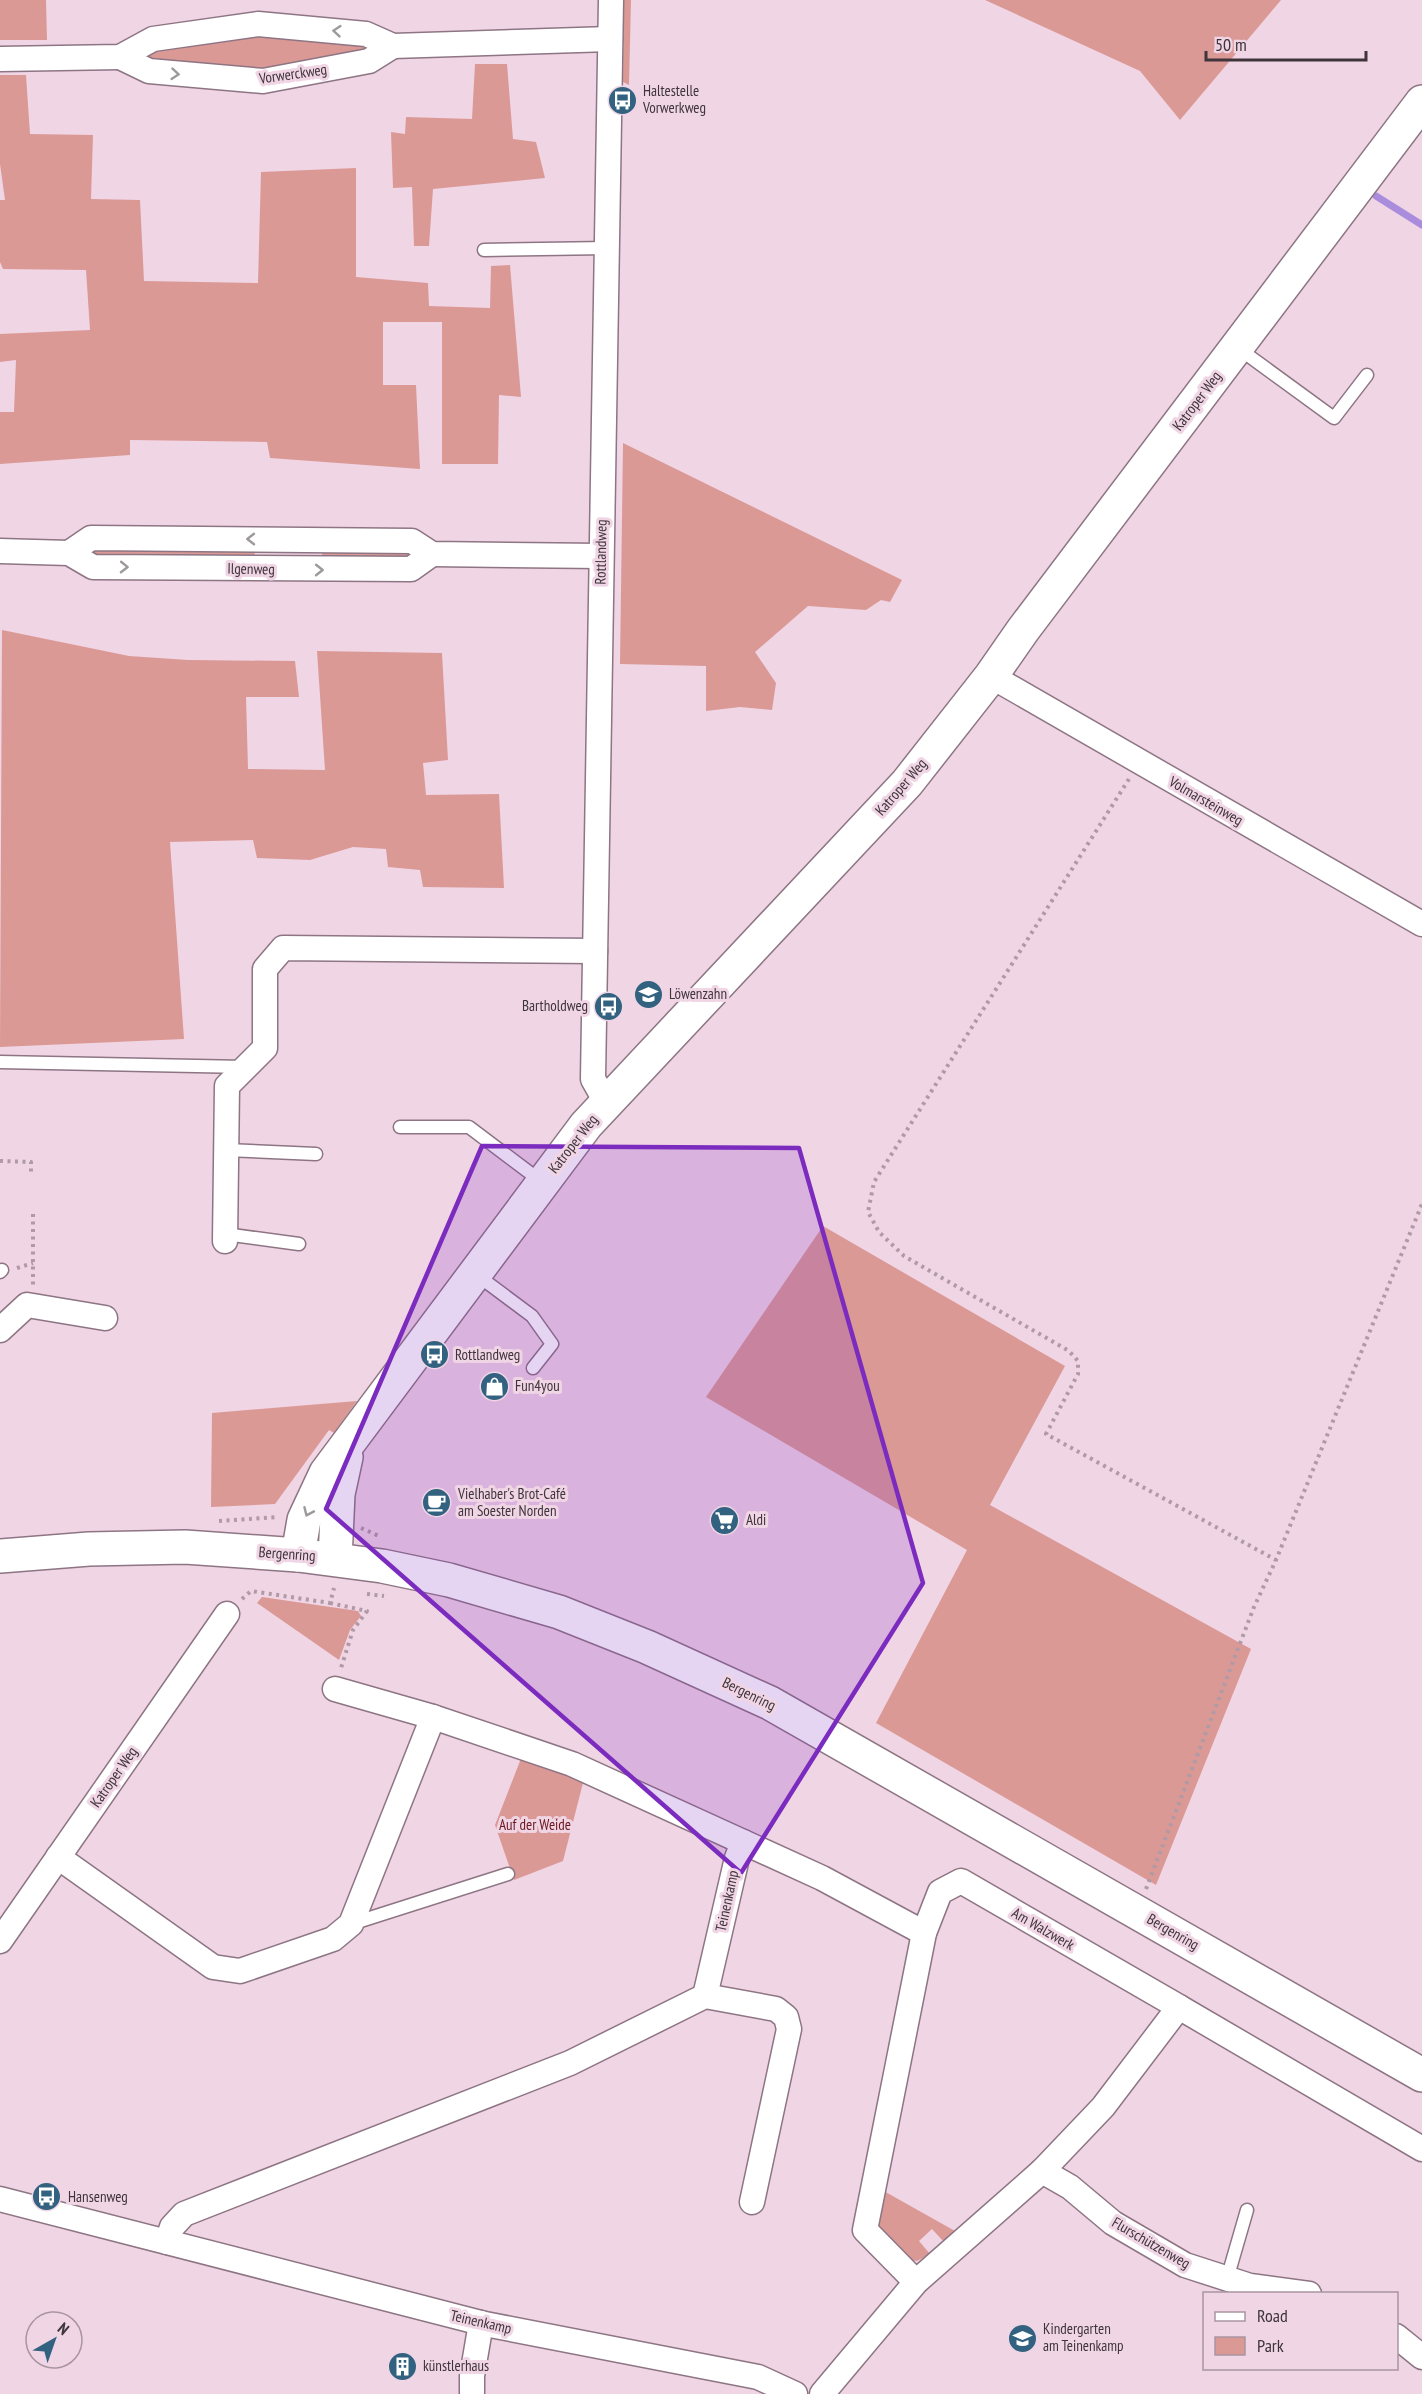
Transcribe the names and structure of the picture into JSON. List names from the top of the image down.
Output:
{
  "streets": {
    "street": [
      "Vorwerckweg",
      "Katroper Weg",
      "Rottlandweg",
      "Ilgenweg",
      "Volmarsteinweg",
      "Bergenring",
      "Teinenkamp",
      "Am Walzwerk",
      "Flurschützenweg"
    ]
  },
  "crossings": [
    ["Vorwerckweg", "Rottlandweg"],
    ["Katroper Weg", "Rottlandweg"],
    ["Katroper Weg", "Volmarsteinweg"],
    ["Katroper Weg", "Bergenring"],
    ["Rottlandweg", "Ilgenweg"]
  ],
  "parks": ["Auf der Weide"],
  "places": {
    "bus stop": [
      "Haltestelle Vorwerkweg",
      "Bartholdweg",
      "Rottlandweg",
      "Hansenweg"
    ],
    "school or university": ["Löwenzahn", "Kindergarten am Teinenkamp"],
    "shop": ["Fun4you"],
    "cafe": ["Vielhaber's Brot-Café am Soester Norden"],
    "supermarket": ["Aldi"],
    "building": ["künstlerhaus"]
  },
  "legend": ["Road", "Park"],
  "scale_bar": "50 m",
  "north": "top right"
}
